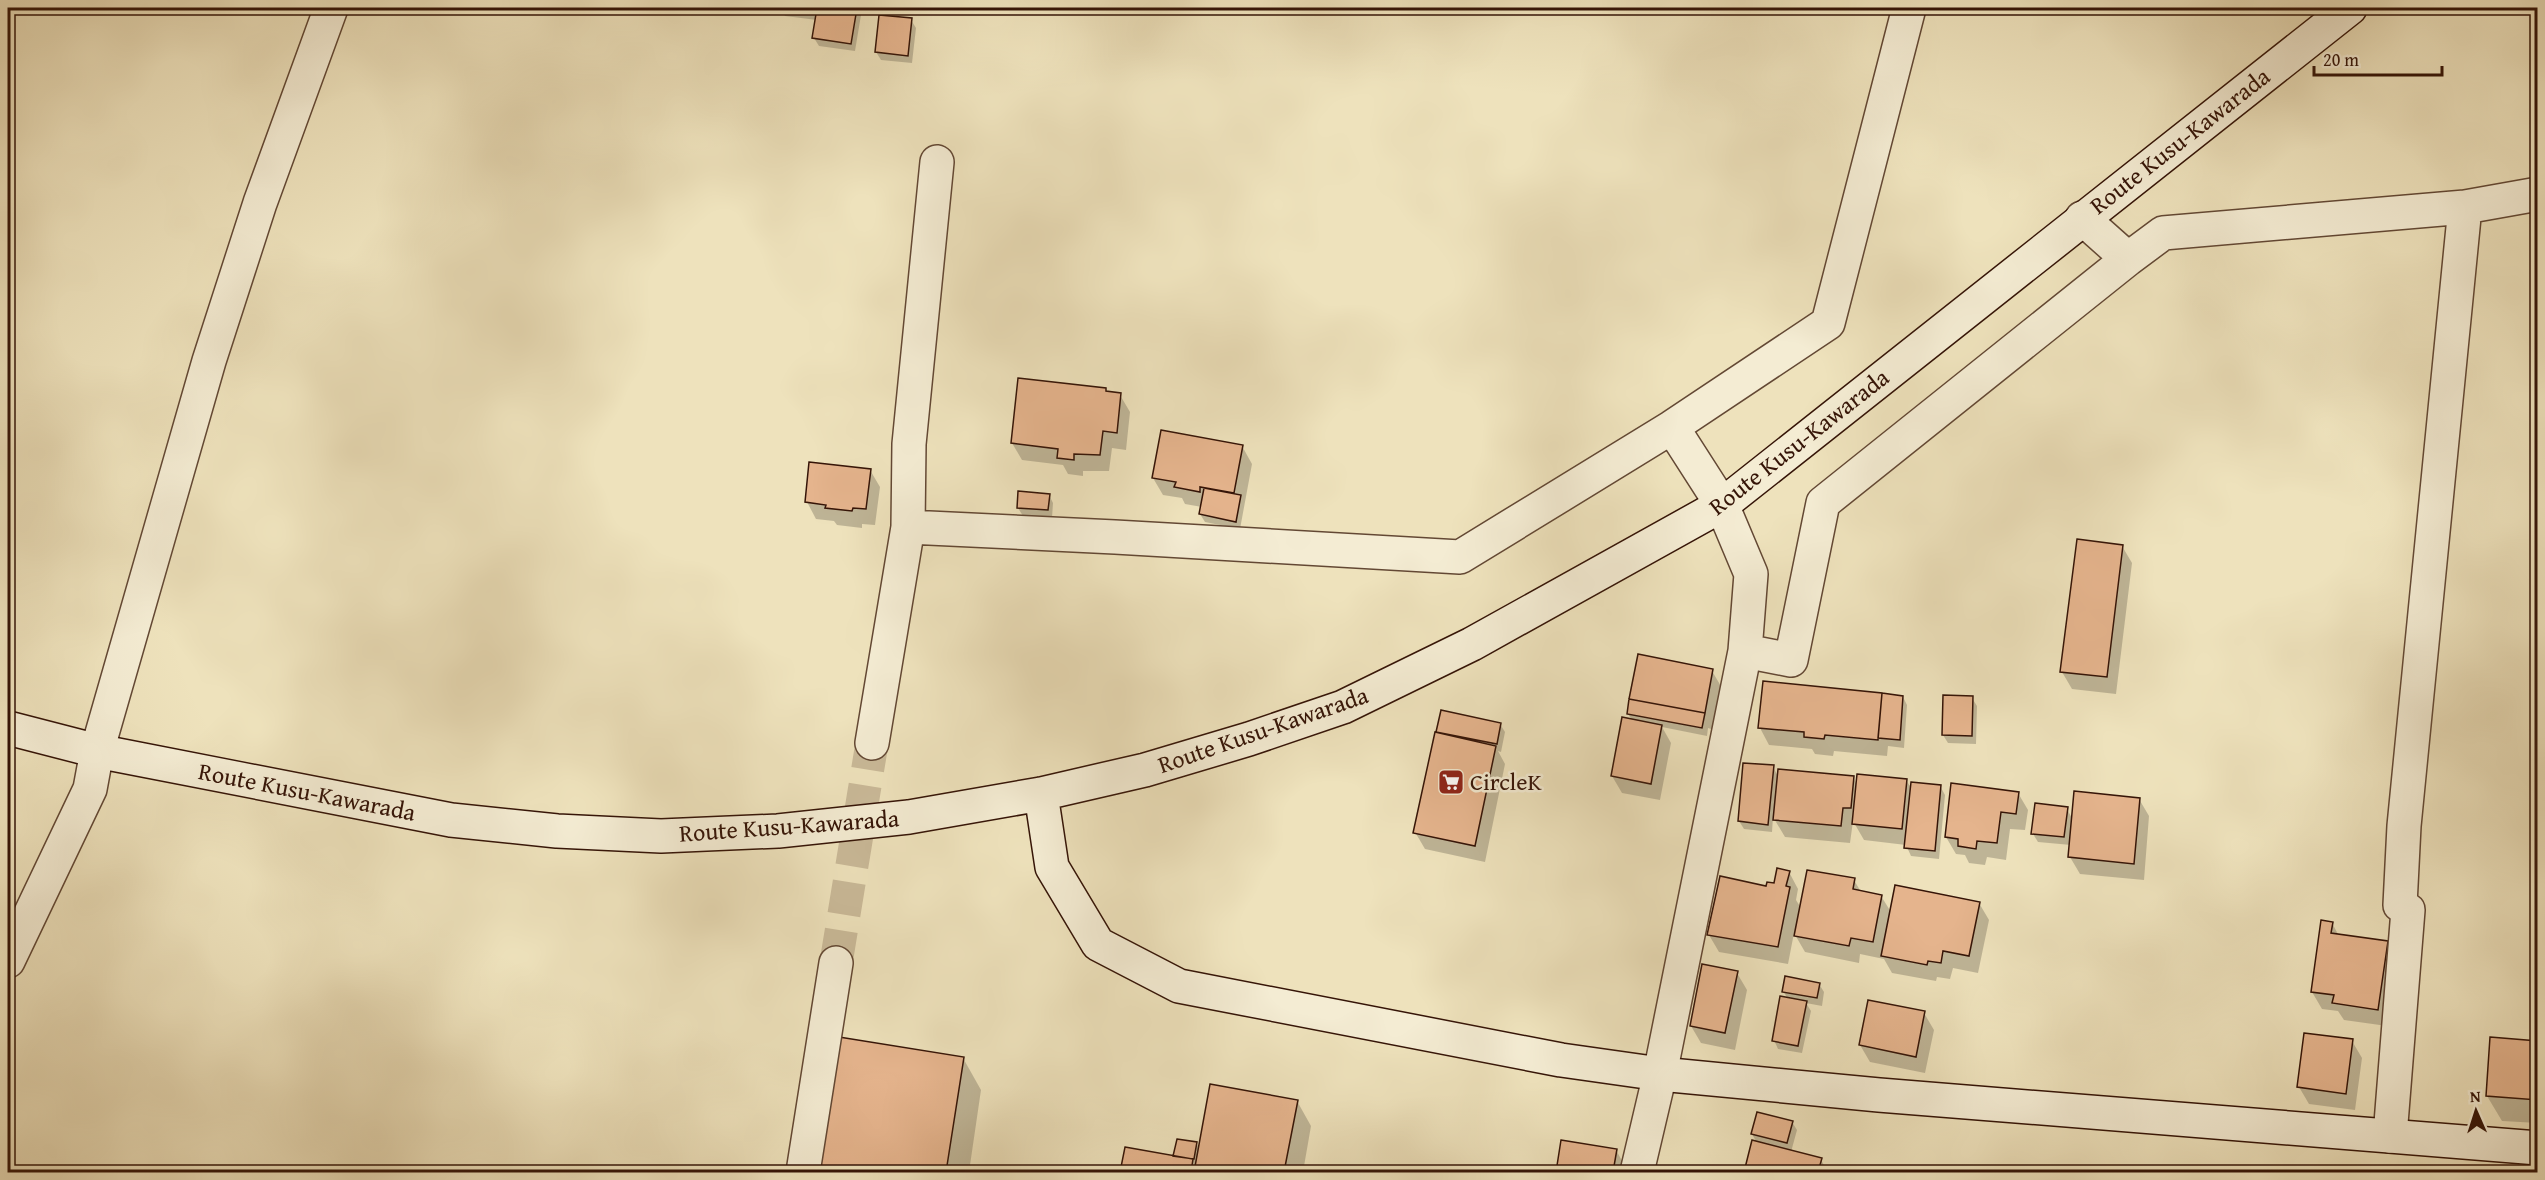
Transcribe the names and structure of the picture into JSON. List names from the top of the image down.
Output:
{
  "streets": {
    "street": ["Route Kusu-Kawarada"]
  },
  "places": {
    "supermarket": ["CircleK"]
  },
  "scale_bar": "20 m",
  "north": "top"
}
